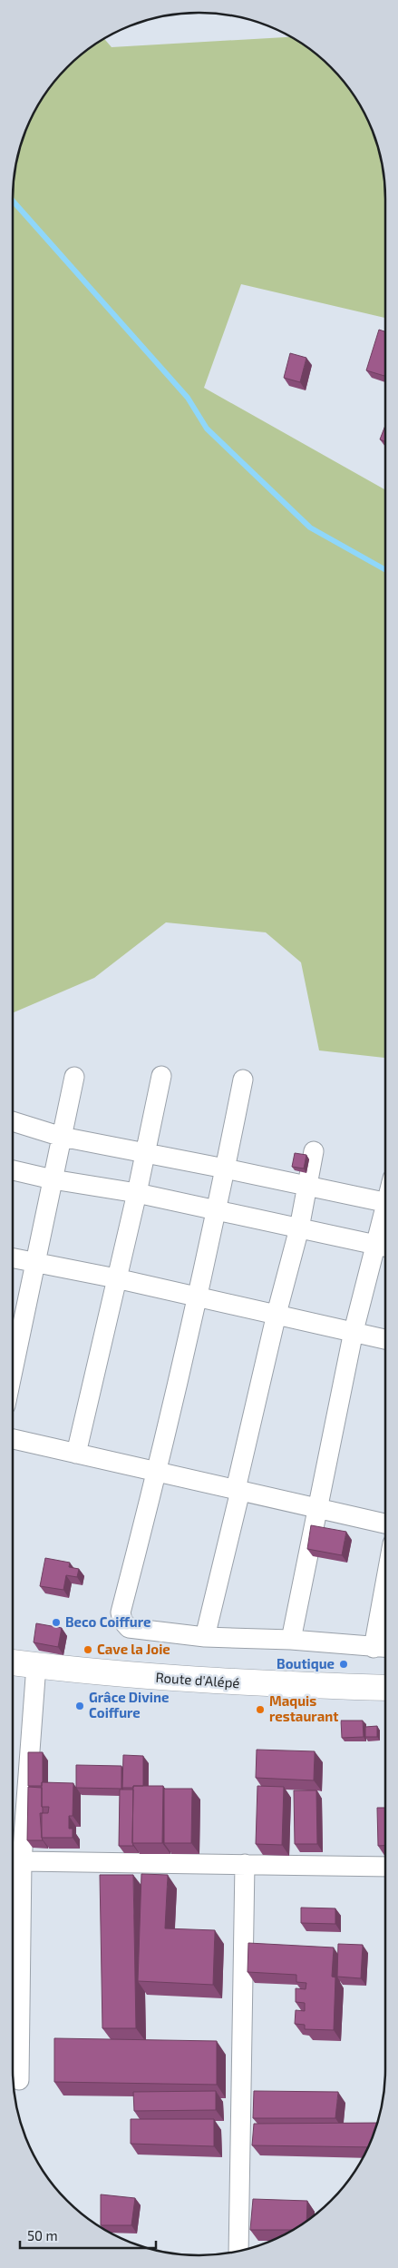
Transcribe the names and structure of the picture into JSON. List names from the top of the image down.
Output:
{
  "streets": {
    "main road": ["Route d'Alépé"]
  },
  "places": [
    "Beco Coiffure",
    "Cave la Joie",
    "Boutique",
    "Grâce Divine Coiffure",
    "Maquis restaurant"
  ],
  "scale_bar": "50 m"
}
